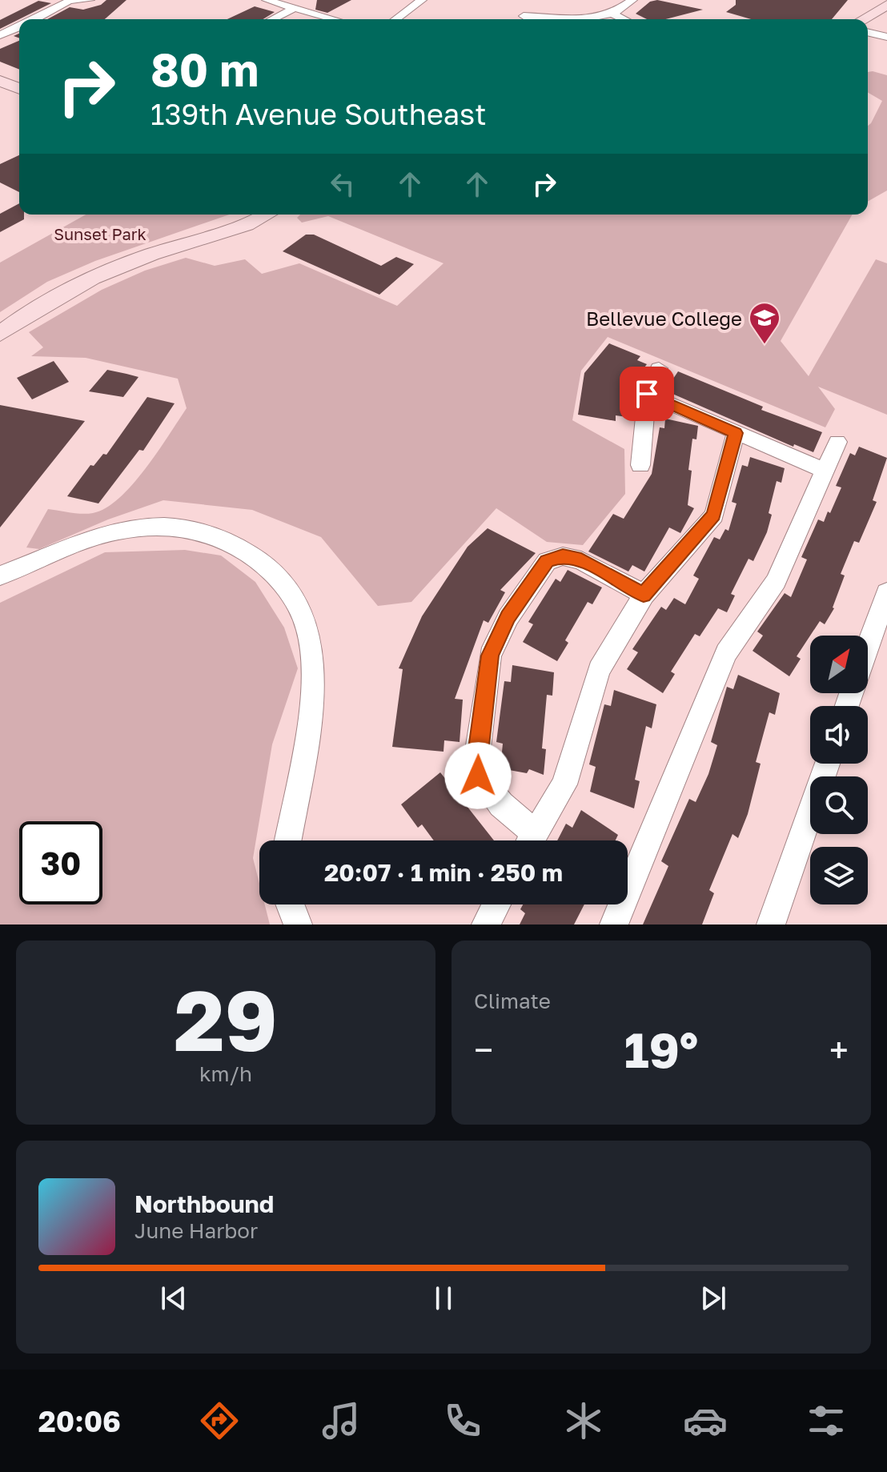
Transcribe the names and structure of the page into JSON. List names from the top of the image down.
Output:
{
  "parks": ["Sunset Park"],
  "places": {
    "school or university": ["Bellevue College"]
  },
  "north": "top right",
  "page": {
    "turn": ["80 m", "139th Avenue Southeast"],
    "limit": "30",
    "trip": "20:07 · 1 min · 250 m",
    "tile": [
      ["29", "km/h"],
      "Climate"
    ],
    "heat": ["−", "19°", "+"],
    "song": ["Northbound", "June Harbor"],
    "tabs": "20:06"
  }
}
